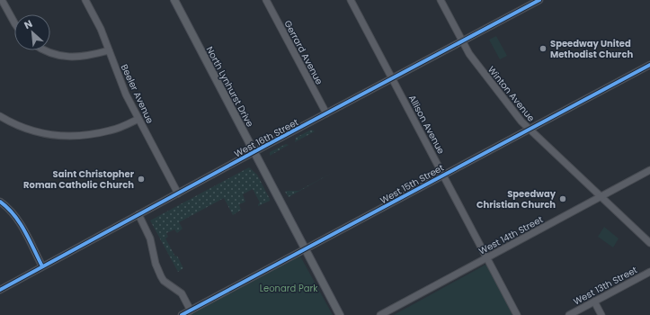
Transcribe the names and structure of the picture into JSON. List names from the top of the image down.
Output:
{
  "streets": {
    "main road": ["North Lynhurst Drive"],
    "street": [
      "Gerrard Avenue",
      "Beeler Avenue",
      "Winton Avenue",
      "Allison Avenue",
      "West 16th Street",
      "West 15th Street",
      "West 14th Street",
      "West 13th Street"
    ]
  },
  "crossings": [
    ["Gerrard Avenue", "West 16th Street"],
    ["North Lynhurst Drive", "West 16th Street"],
    ["North Lynhurst Drive", "West 15th Street"],
    ["Beeler Avenue", "West 16th Street"],
    ["Winton Avenue", "West 16th Street"],
    ["Winton Avenue", "West 15th Street"],
    ["Winton Avenue", "West 14th Street"],
    ["Allison Avenue", "West 16th Street"],
    ["Allison Avenue", "West 15th Street"],
    ["Allison Avenue", "West 14th Street"]
  ],
  "parks": ["Leonard Park"],
  "places": ["Speedway United Methodist Church", "Saint Christopher Roman Catholic Church", "Speedway Christian Church"],
  "north": "top left"
}
